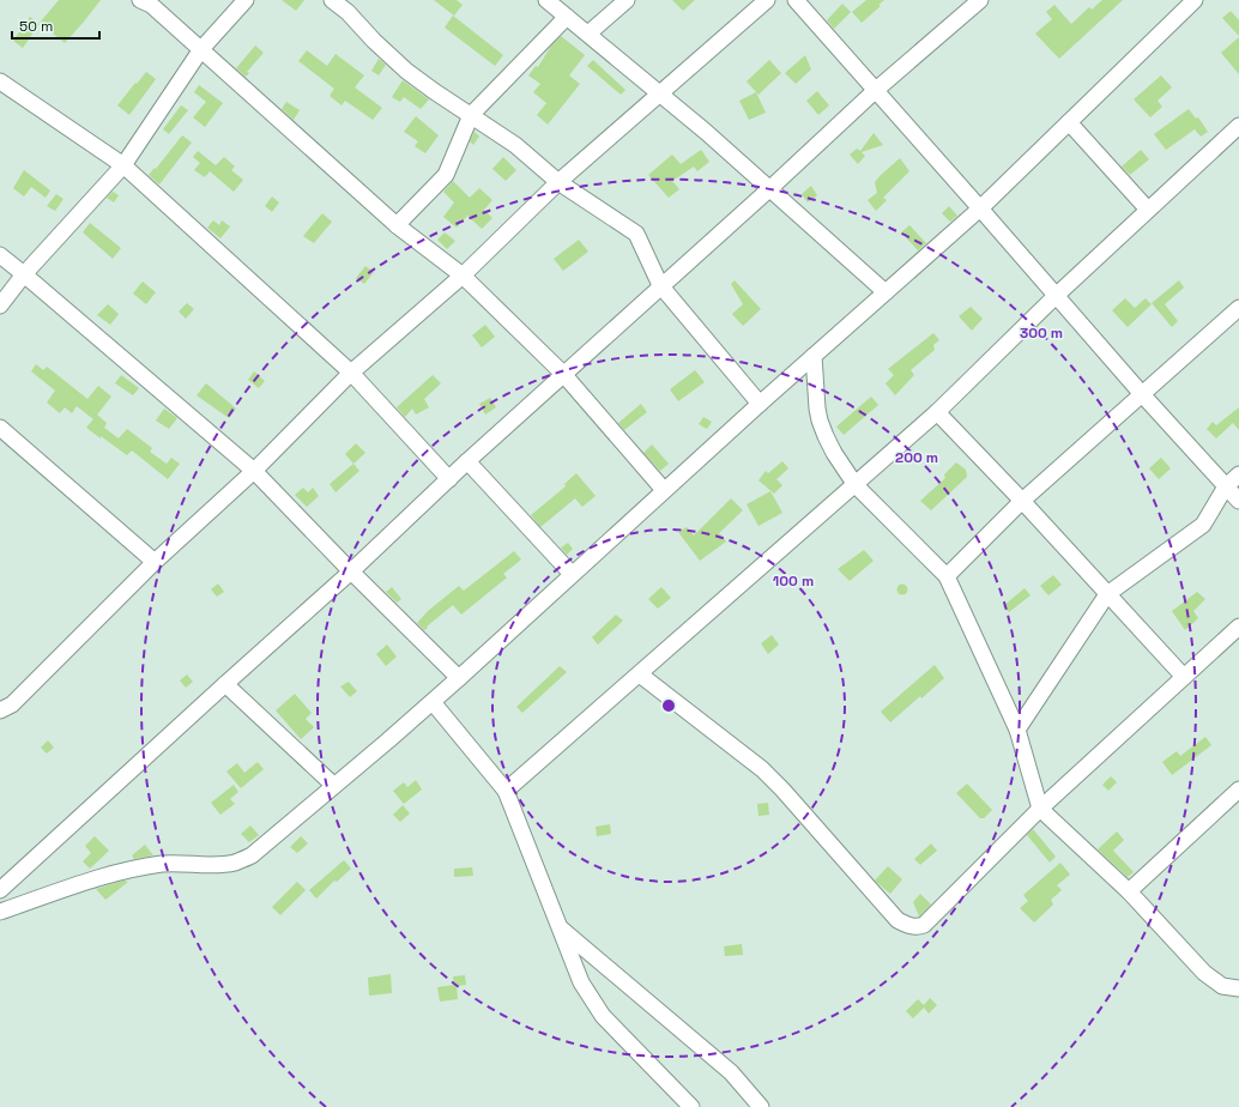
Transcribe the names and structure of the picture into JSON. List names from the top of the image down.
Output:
{
  "scale_bar": "50 m",
  "rings": ["300 m", "200 m", "100 m"]
}
